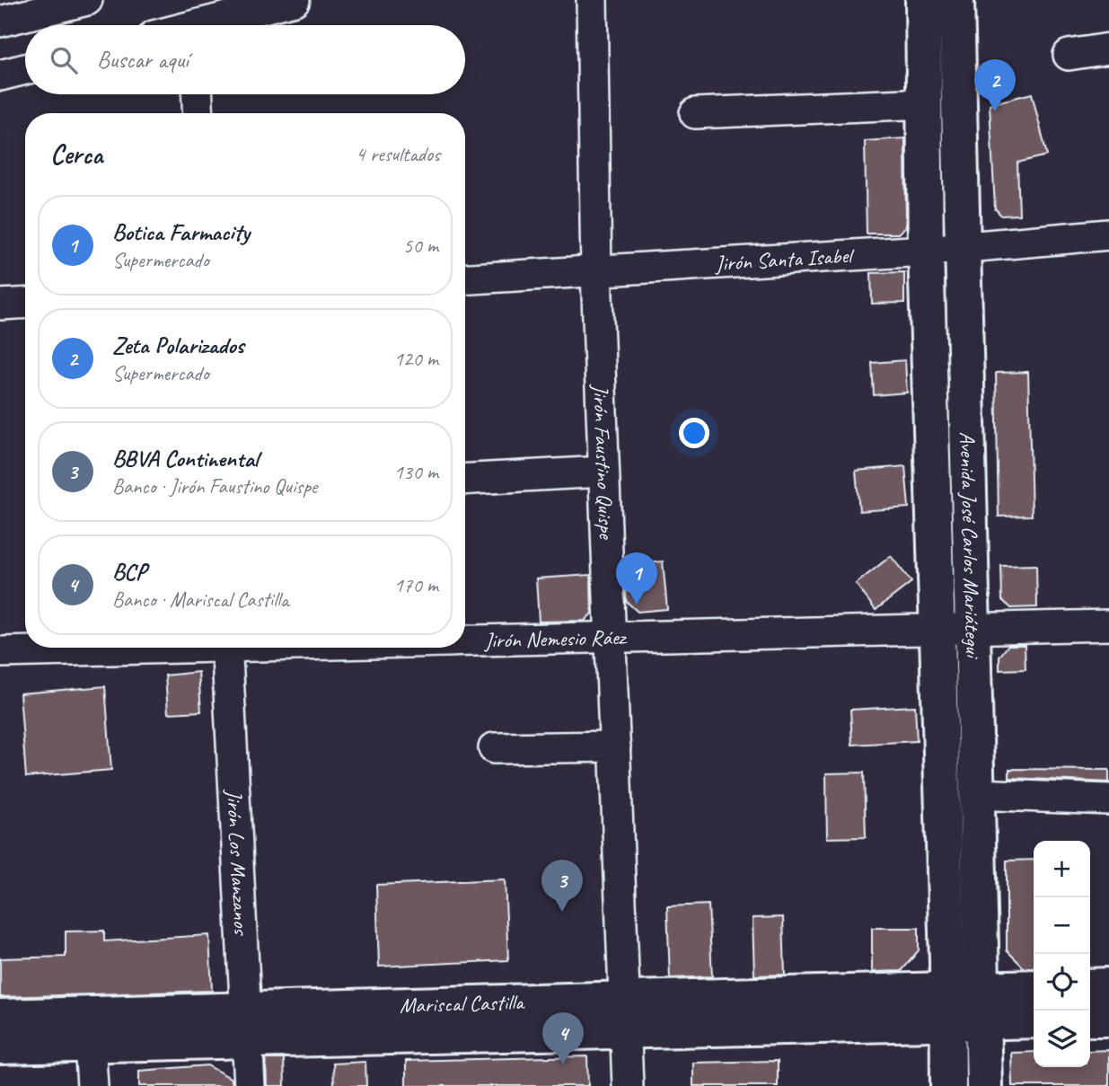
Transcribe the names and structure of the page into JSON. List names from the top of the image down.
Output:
{
  "streets": {
    "main road": ["Avenida José Carlos Mariátegui", "Mariscal Castilla"],
    "street": [
      "Jirón Santa Isabel",
      "Jirón Faustino Quispe",
      "Jirón Nemesio Ráez",
      "Jirón Los Manzanos"
    ]
  },
  "crossings": [
    ["Jirón Santa Isabel", "Jirón Faustino Quispe"],
    ["Jirón Santa Isabel", "Avenida José Carlos Mariátegui"],
    ["Jirón Faustino Quispe", "Jirón Nemesio Ráez"],
    ["Jirón Faustino Quispe", "Mariscal Castilla"],
    ["Avenida José Carlos Mariátegui", "Jirón Nemesio Ráez"],
    ["Avenida José Carlos Mariátegui", "Mariscal Castilla"],
    ["Jirón Los Manzanos", "Mariscal Castilla"]
  ],
  "page": {
    "search": "Buscar aquí",
    "pins": [
      "2",
      "1",
      "3",
      "4"
    ],
    "heading": ["Cerca", "4 resultados"],
    "list": [
      {
        "mark": "1",
        "name": "Botica Farmacity",
        "note": "Supermercado",
        "value": "50 m"
      },
      {
        "mark": "2",
        "name": "Zeta Polarizados",
        "note": "Supermercado",
        "value": "120 m"
      },
      {
        "mark": "3",
        "name": "BBVA Continental",
        "note": "Banco · Jirón Faustino Quispe",
        "value": "130 m"
      },
      {
        "mark": "4",
        "name": "BCP",
        "note": "Banco · Mariscal Castilla",
        "value": "170 m"
      }
    ],
    "map_buttons": ["+", "−"]
  }
}
